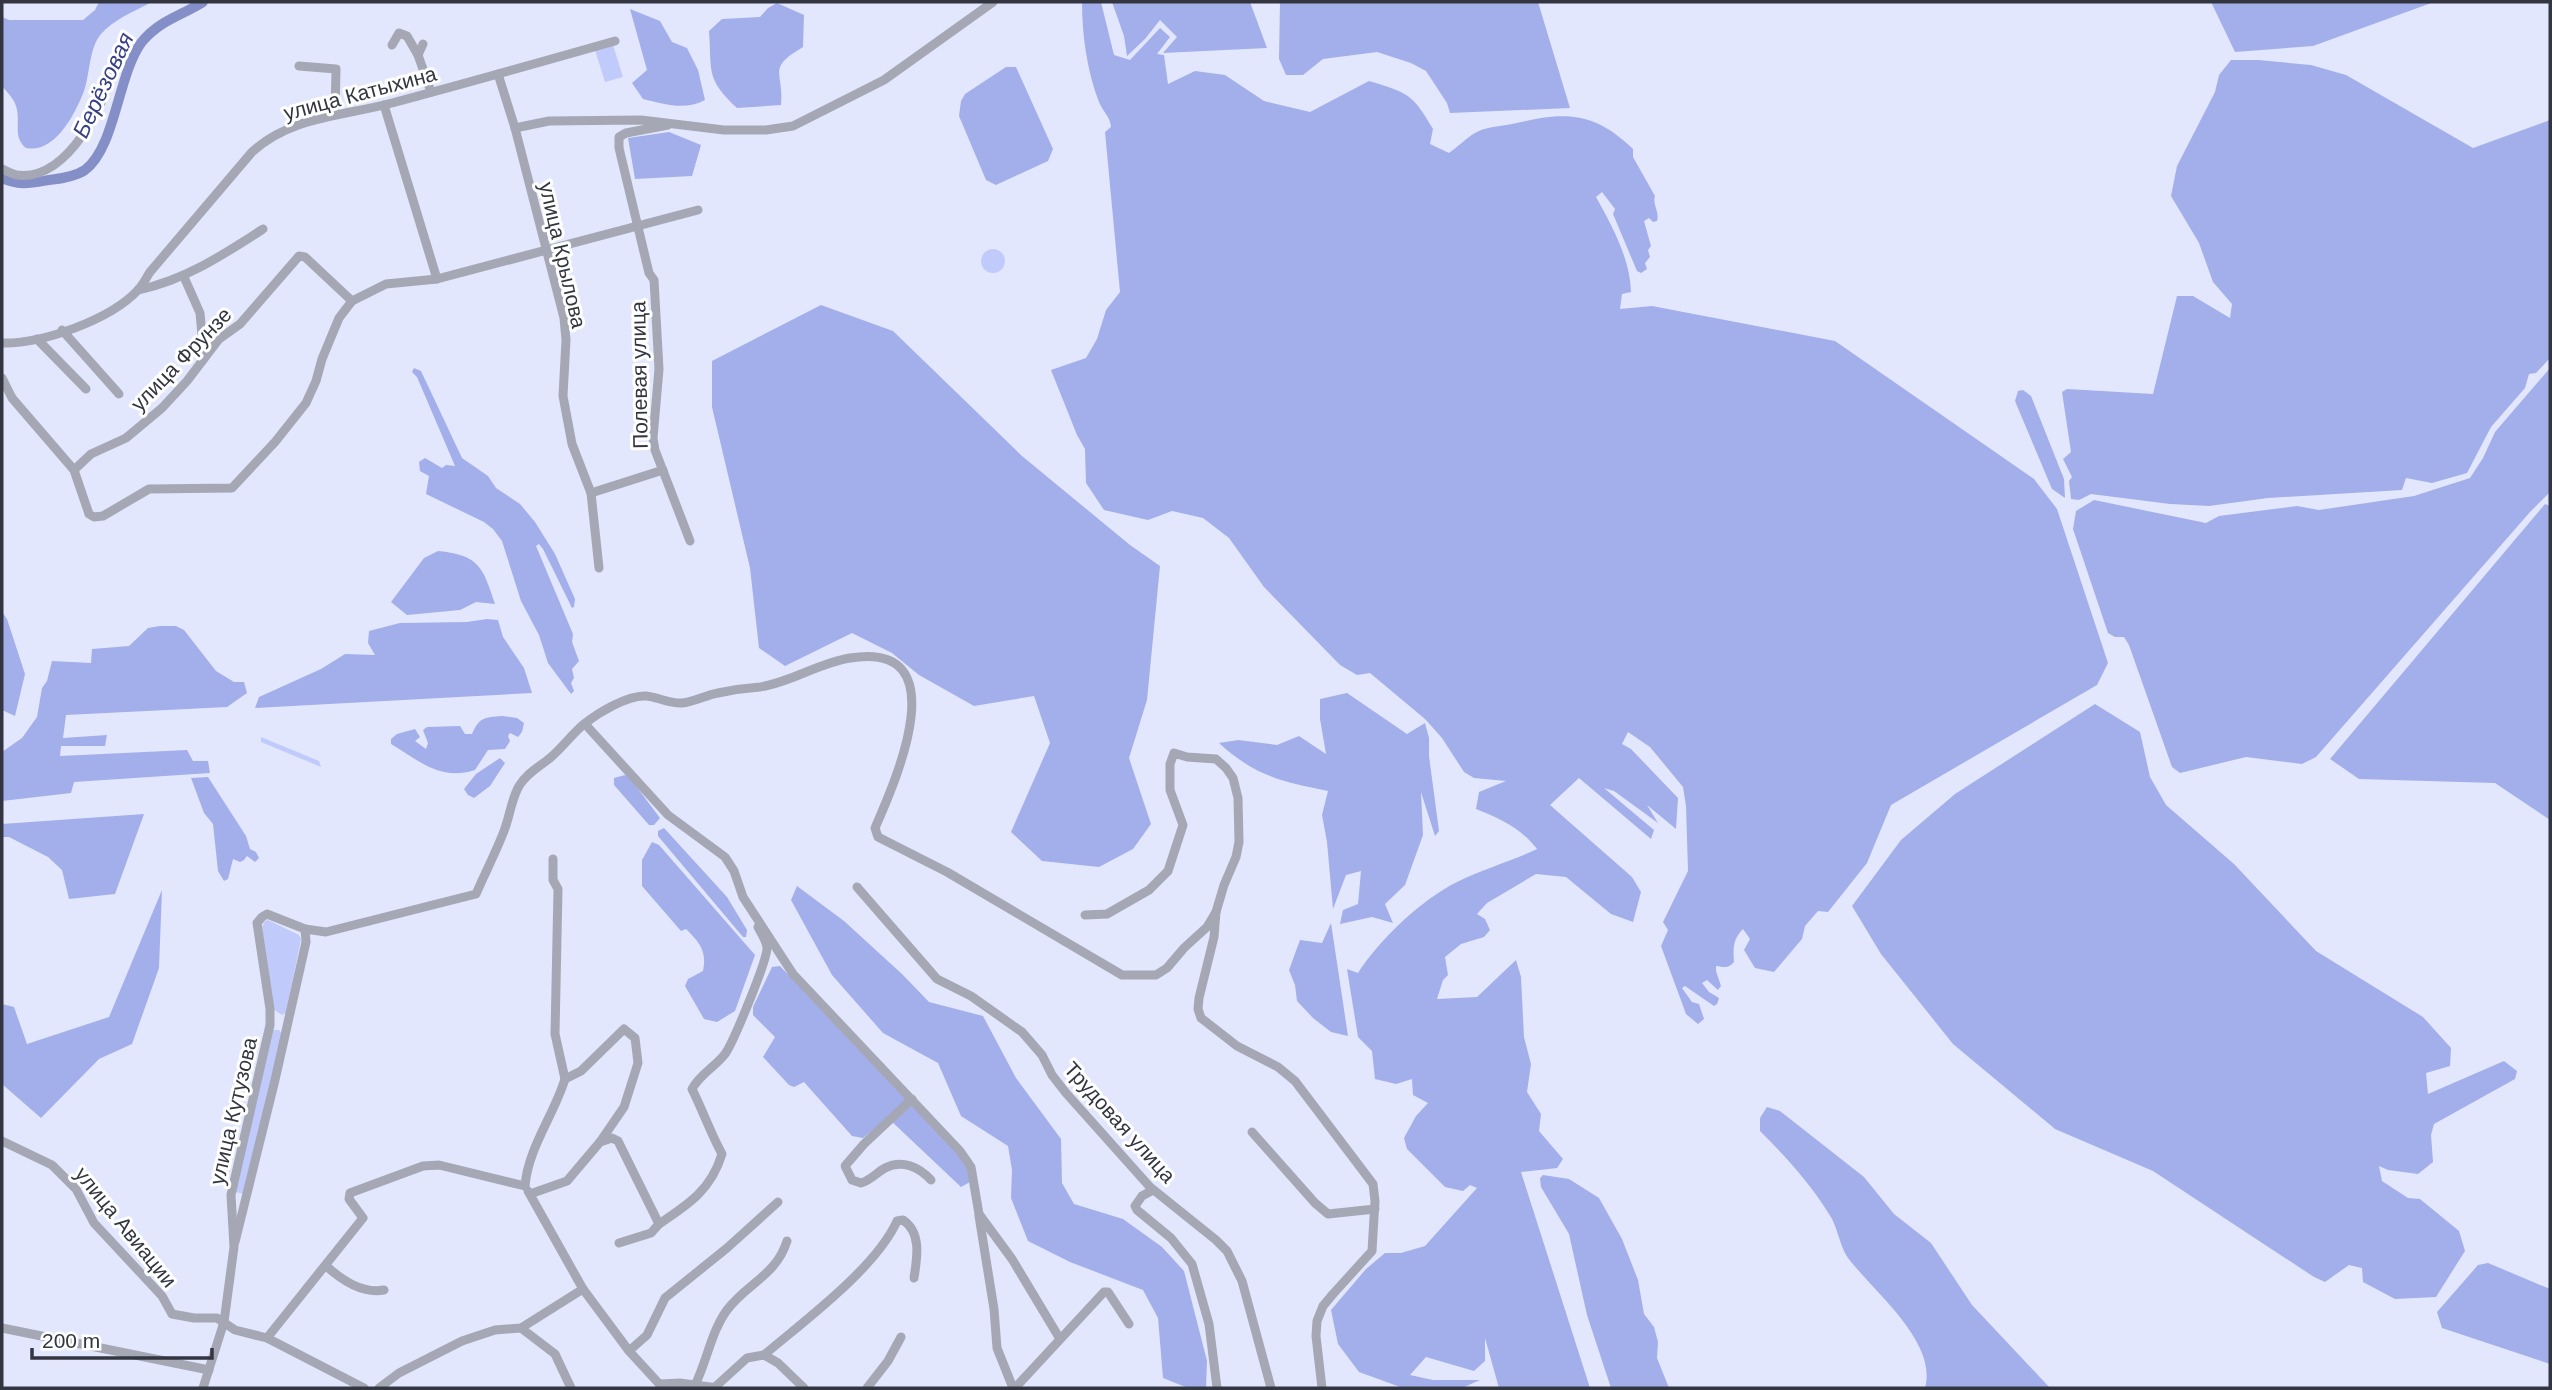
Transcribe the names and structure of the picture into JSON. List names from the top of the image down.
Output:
{
  "streets": {
    "street": [
      "улица Катыхина",
      "улица Крылова",
      "улица Фрунзе",
      "Полевая улица",
      "улица Кутузова",
      "Трудовая улица",
      "улица Авиации"
    ]
  },
  "crossings": [
    ["улица Катыхина", "улица Крылова"],
    ["улица Кутузова", "улица Авиации"]
  ],
  "water": ["Берёзовая"],
  "scale_bar": "200 m"
}
